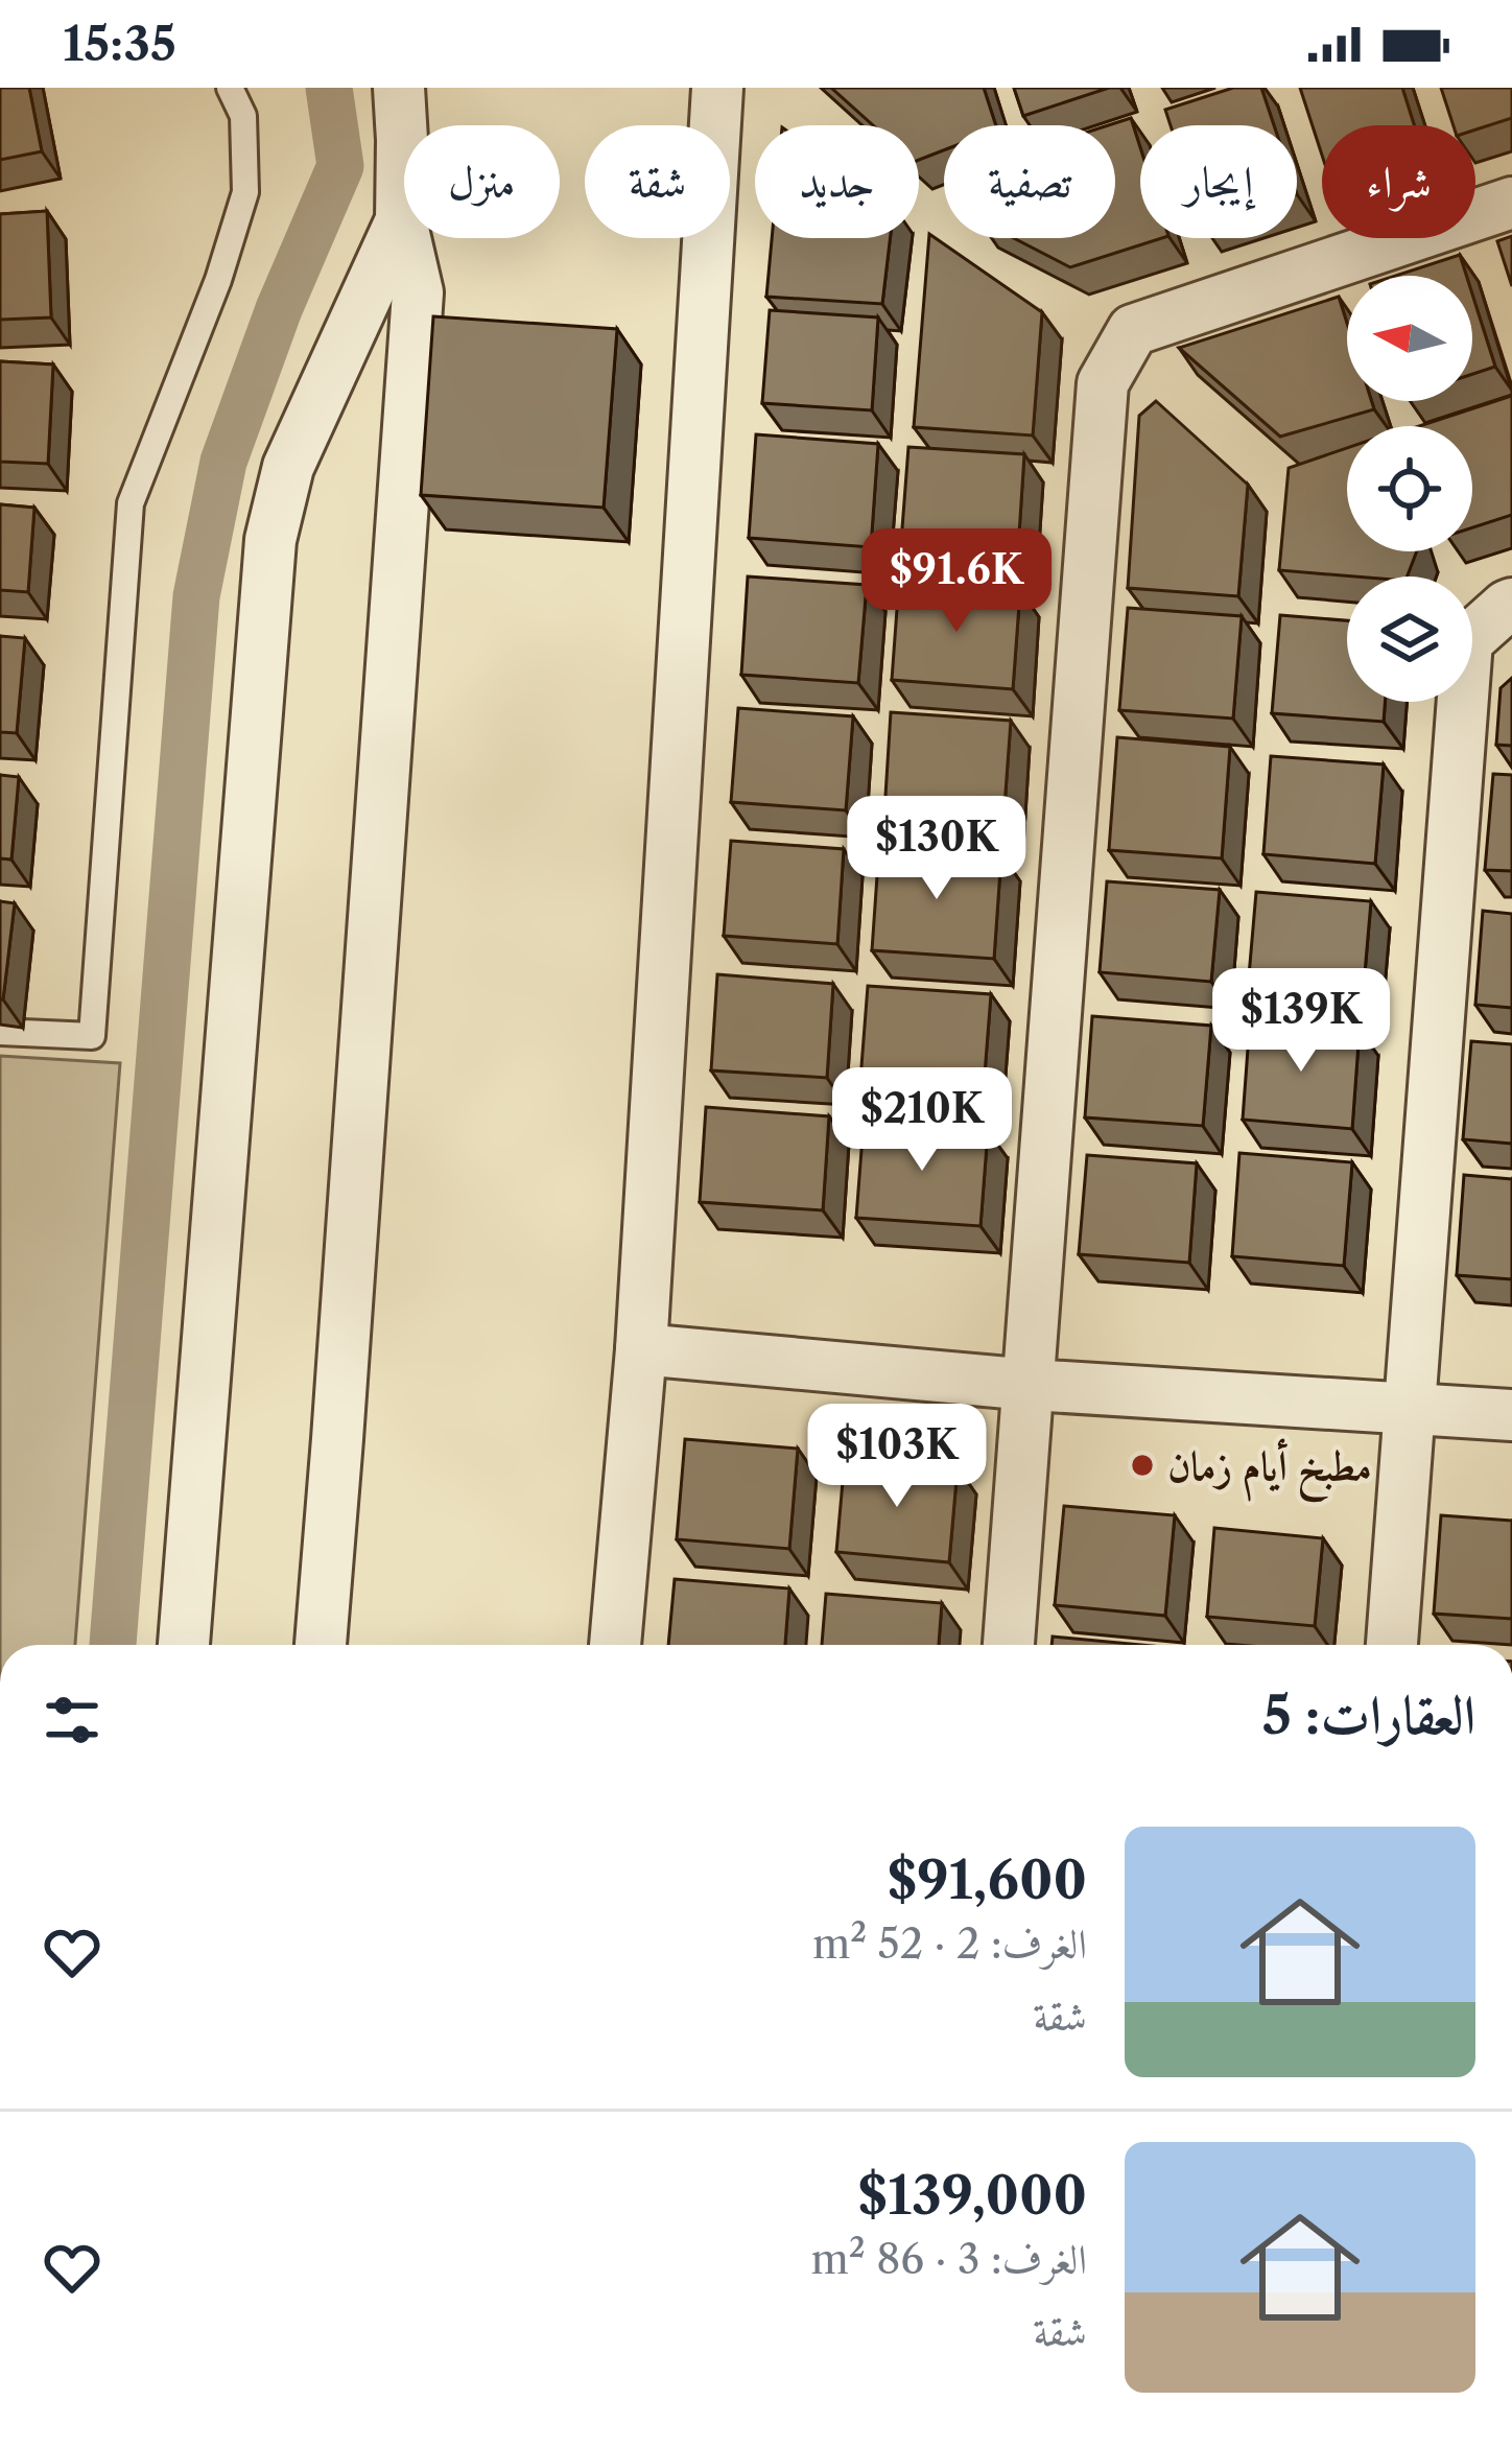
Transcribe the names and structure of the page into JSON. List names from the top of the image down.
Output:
{
  "places": ["مطبخ أيام زمان"],
  "north": "left",
  "page": {
    "status": "15:35",
    "chip": [
      "شراء",
      "إيجار",
      "تصفية",
      "جديد",
      "شقة",
      "منزل"
    ],
    "price": [
      "$91.6K",
      "$130K",
      "$139K",
      "$210K",
      "$103K"
    ],
    "heading": "العقارات: 5",
    "list": [
      {
        "name": "$91,600",
        "note": "الغرف: 2 · 52 m² · شقة"
      },
      {
        "name": "$139,000",
        "note": "الغرف: 3 · 86 m² · شقة"
      }
    ]
  }
}
